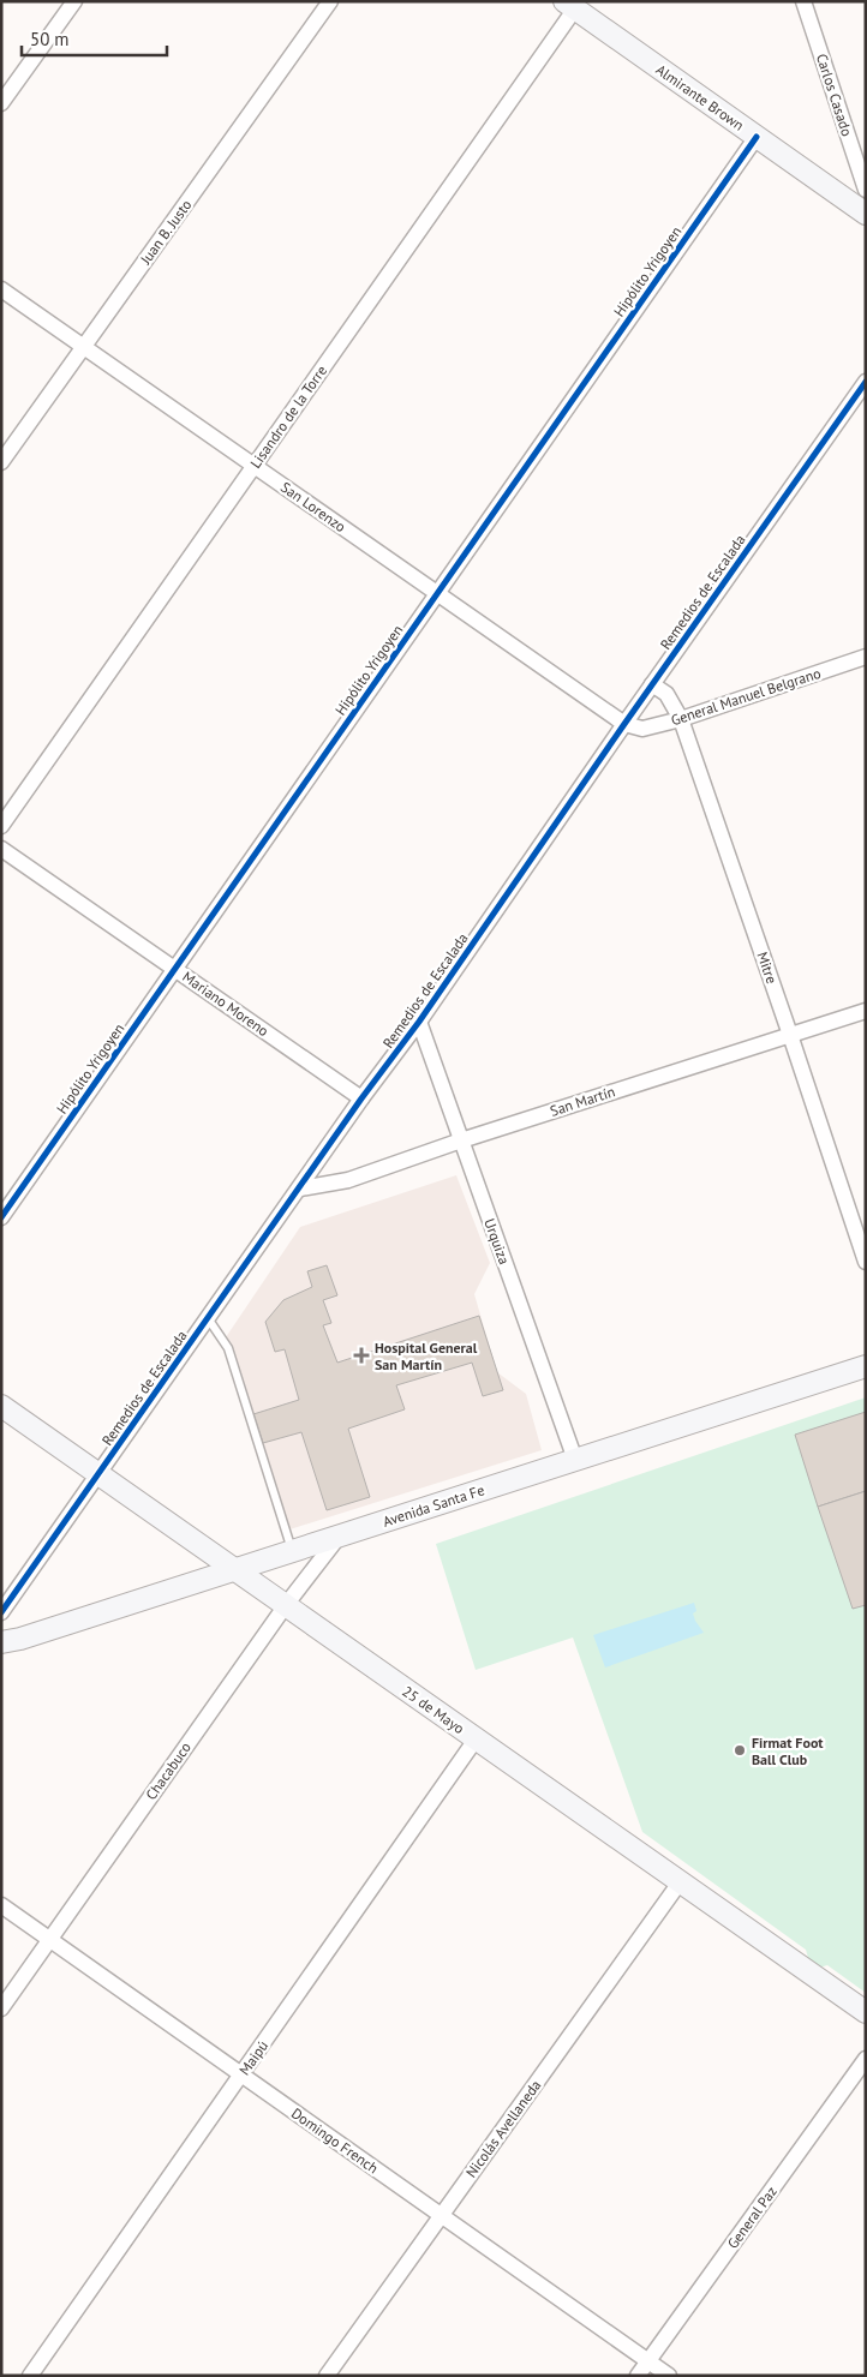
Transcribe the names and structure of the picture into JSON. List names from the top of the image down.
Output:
{
  "streets": {
    "street": [
      "Carlos Casado",
      "Almirante Brown",
      "Juan B. Justo",
      "Hipólito Yrigoyen",
      "Lisandro de la Torre",
      "San Lorenzo",
      "Remedios de Escalada",
      "General Manuel Belgrano",
      "Mitre",
      "Mariano Moreno",
      "San Martín",
      "Urquiza",
      "Avenida Santa Fe",
      "25 de Mayo",
      "Chacabuco",
      "Maipú",
      "Nicolás Avellaneda",
      "Domingo French",
      "General Paz"
    ]
  },
  "crossings": [
    ["Almirante Brown", "Hipólito Yrigoyen"],
    ["Almirante Brown", "Lisandro de la Torre"],
    ["Juan B. Justo", "San Lorenzo"],
    ["Hipólito Yrigoyen", "San Lorenzo"],
    ["Hipólito Yrigoyen", "Mariano Moreno"],
    ["Lisandro de la Torre", "San Lorenzo"],
    ["San Lorenzo", "Remedios de Escalada"],
    ["San Lorenzo", "General Manuel Belgrano"],
    ["Remedios de Escalada", "General Manuel Belgrano"],
    ["Remedios de Escalada", "Mitre"],
    ["Remedios de Escalada", "Mariano Moreno"],
    ["Remedios de Escalada", "San Martín"],
    ["Remedios de Escalada", "Urquiza"],
    ["Remedios de Escalada", "25 de Mayo"],
    ["General Manuel Belgrano", "Mitre"],
    ["Mitre", "San Martín"],
    ["San Martín", "Urquiza"],
    ["Urquiza", "Avenida Santa Fe"],
    ["Avenida Santa Fe", "25 de Mayo"],
    ["Avenida Santa Fe", "Chacabuco"],
    ["25 de Mayo", "Chacabuco"],
    ["25 de Mayo", "Maipú"],
    ["25 de Mayo", "Nicolás Avellaneda"],
    ["Chacabuco", "Domingo French"],
    ["Maipú", "Domingo French"],
    ["Nicolás Avellaneda", "Domingo French"],
    ["Domingo French", "General Paz"]
  ],
  "places": {
    "health": ["Hospital General San Martín"],
    "other": ["Firmat Foot Ball Club"]
  },
  "scale_bar": "50 m"
}
